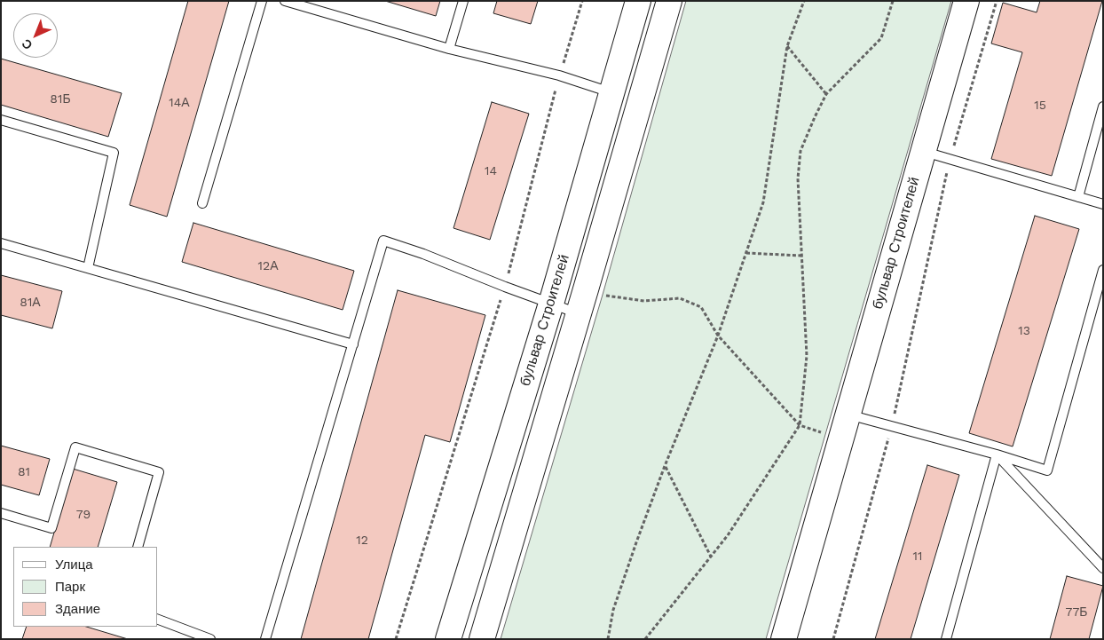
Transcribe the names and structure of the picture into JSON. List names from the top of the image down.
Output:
{
  "streets": {
    "main road": ["бульвар Строителей"]
  },
  "house_numbers": [
    "81Б",
    "14А",
    "15",
    "14",
    "12А",
    "81А",
    "13",
    "81",
    "79",
    "12",
    "11",
    "77Б"
  ],
  "legend": ["Улица", "Парк", "Здание"],
  "north": "bottom left"
}
